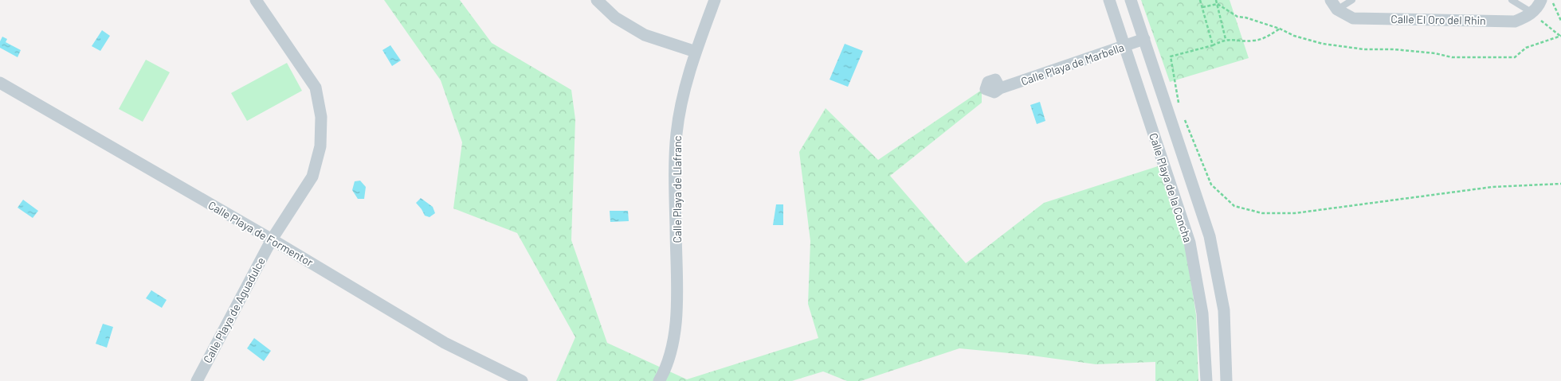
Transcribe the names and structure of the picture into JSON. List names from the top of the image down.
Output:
{
  "streets": {
    "street": [
      "Calle El Oro del Rhin",
      "Calle Playa de Marbella",
      "Calle Playa de la Concha",
      "Calle Playa de Llafranc",
      "Calle Playa de Formentor",
      "Calle Playa de Aguadulce"
    ]
  },
  "crossings": [
    ["Calle Playa de Marbella", "Calle Playa de la Concha"],
    ["Calle Playa de Formentor", "Calle Playa de Aguadulce"]
  ]
}
